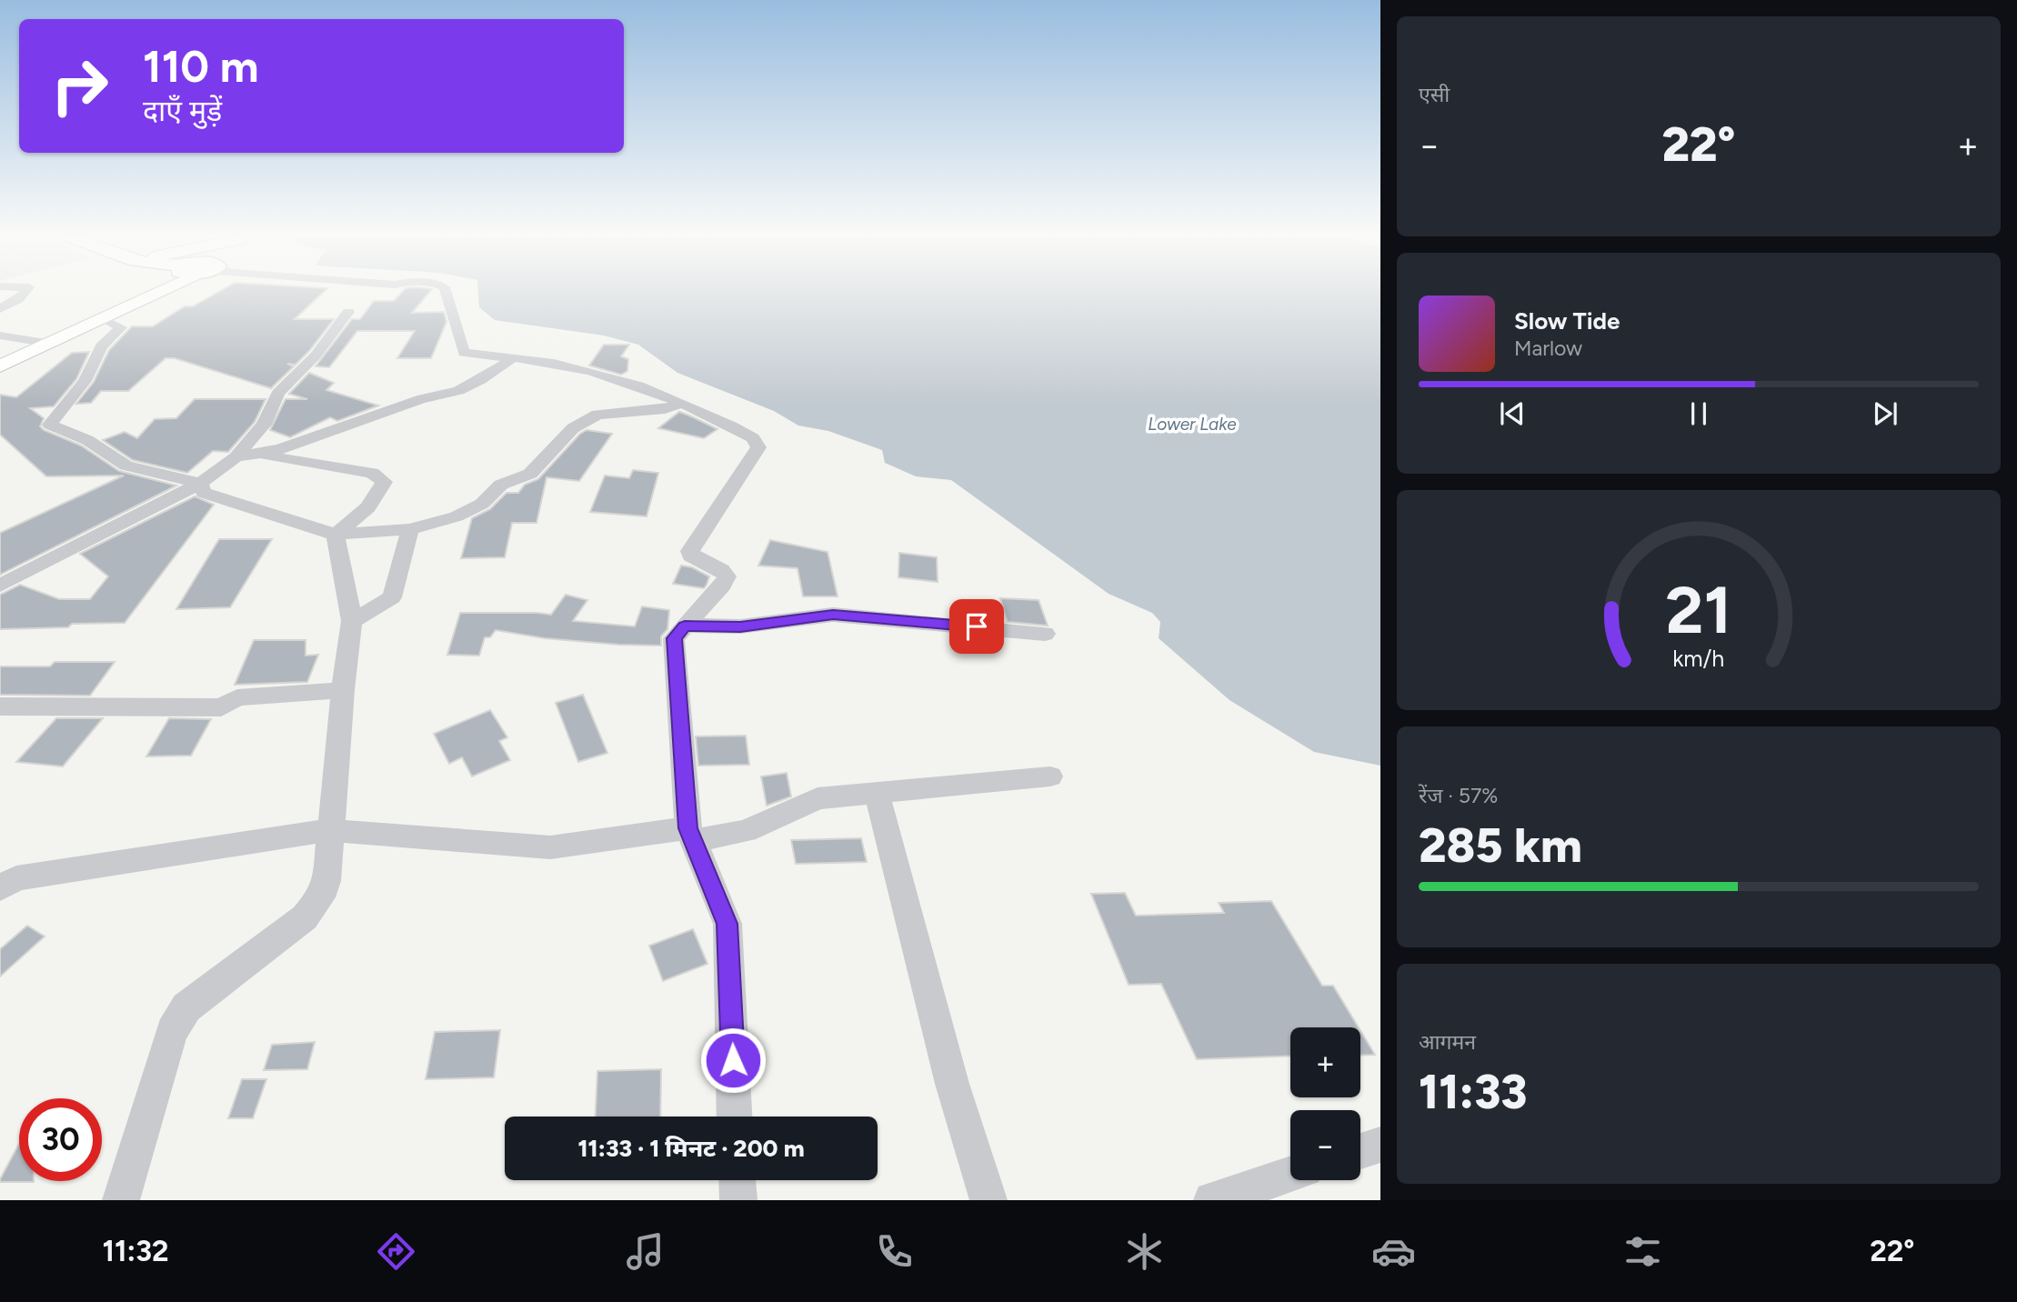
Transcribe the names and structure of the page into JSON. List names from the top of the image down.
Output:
{
  "water": ["Lower Lake"],
  "page": {
    "tile": [
      "एसी",
      ["रेंज · 57%", "285 km"],
      ["आगमन", "11:33"]
    ],
    "turn": ["110 m", "दाएँ मुड़ें"],
    "heat": ["−", "22°", "+"],
    "song": ["Slow Tide", "Marlow"],
    "map_buttons": ["+", "−"],
    "limit": "30",
    "trip": "11:33 · 1 मिनट · 200 m",
    "tabs": ["11:32", "22°"],
    "gauge": ["21", "km/h"]
  }
}
